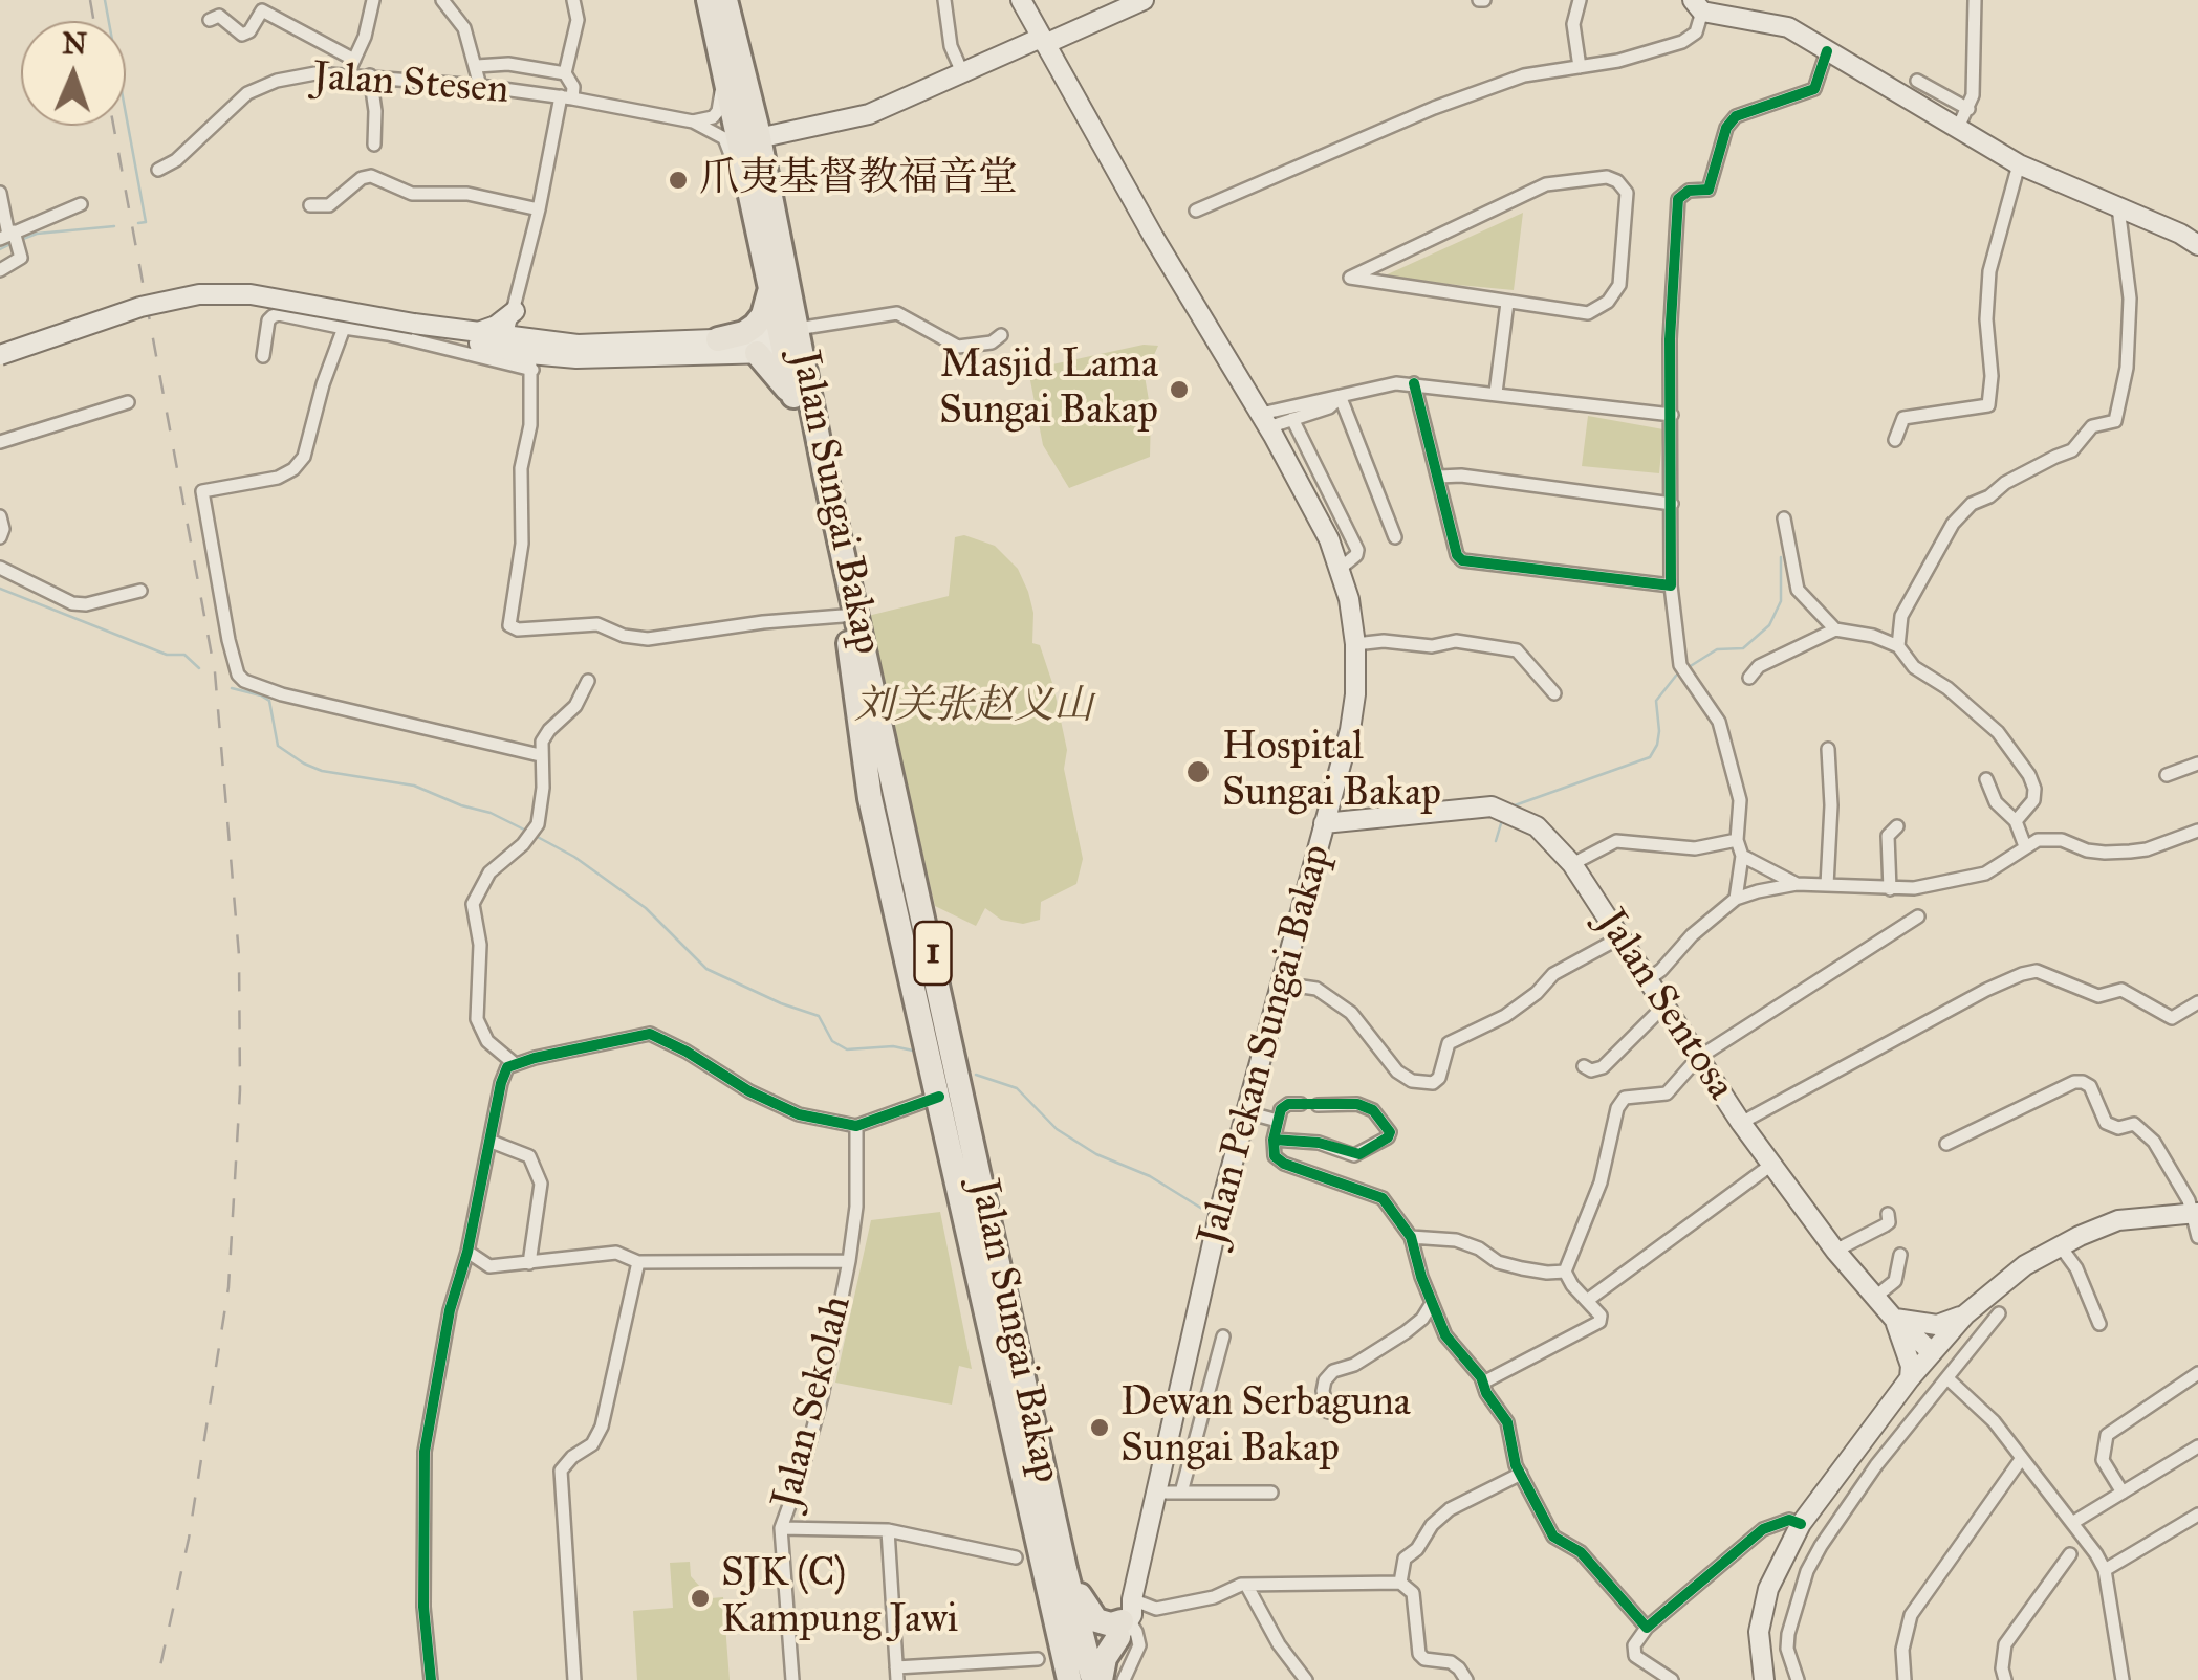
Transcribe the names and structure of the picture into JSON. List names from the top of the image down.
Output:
{
  "streets": {
    "highway": ["Jalan Sungai Bakap", "1"],
    "main road": ["Jalan Sentosa", "Jalan Pekan Sungai Bakap"],
    "street": ["Jalan Stesen", "Jalan Sekolah"]
  },
  "crossings": [
    ["Jalan Sentosa", "Jalan Pekan Sungai Bakap"]
  ],
  "parks": ["刘关张赵义山"],
  "places": [
    "爪夷基督教福音堂",
    "Masjid Lama Sungai Bakap",
    "Hospital Sungai Bakap",
    "Dewan Serbaguna Sungai Bakap",
    "SJK (C) Kampung Jawi"
  ],
  "north": "top"
}
